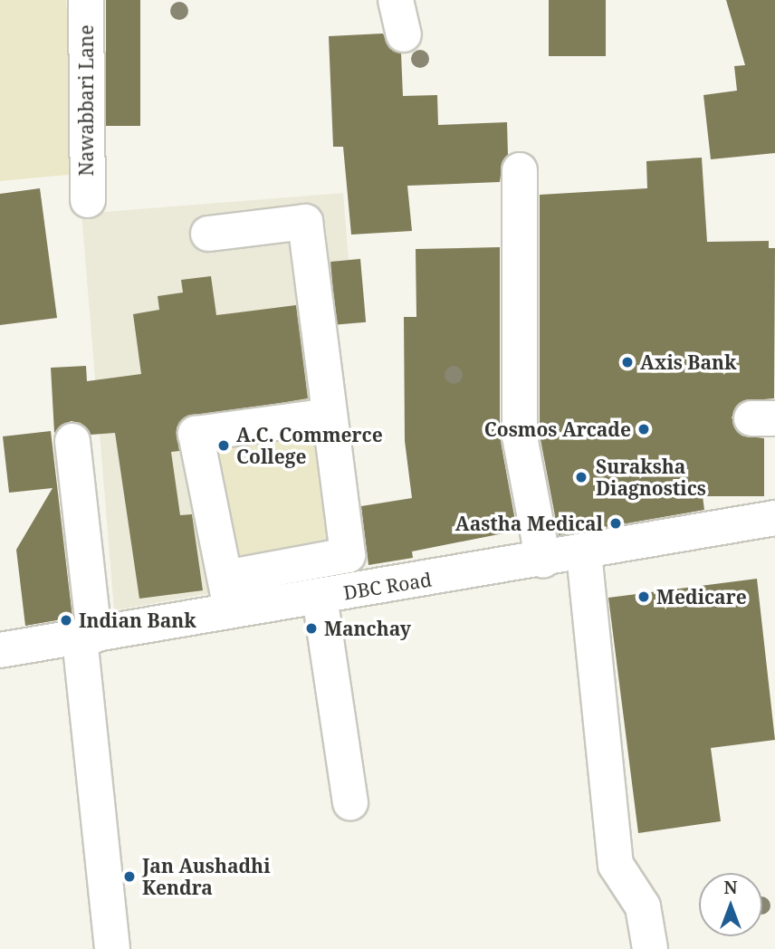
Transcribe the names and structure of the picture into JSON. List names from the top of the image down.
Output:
{
  "streets": {
    "street": ["Nawabbari Lane", "DBC Road"]
  },
  "places": [
    "Axis Bank",
    "Cosmos Arcade",
    "A.C. Commerce College",
    "Suraksha Diagnostics",
    "Aastha Medical",
    "Medicare",
    "Indian Bank",
    "Manchay",
    "Jan Aushadhi Kendra"
  ],
  "north": "top"
}
